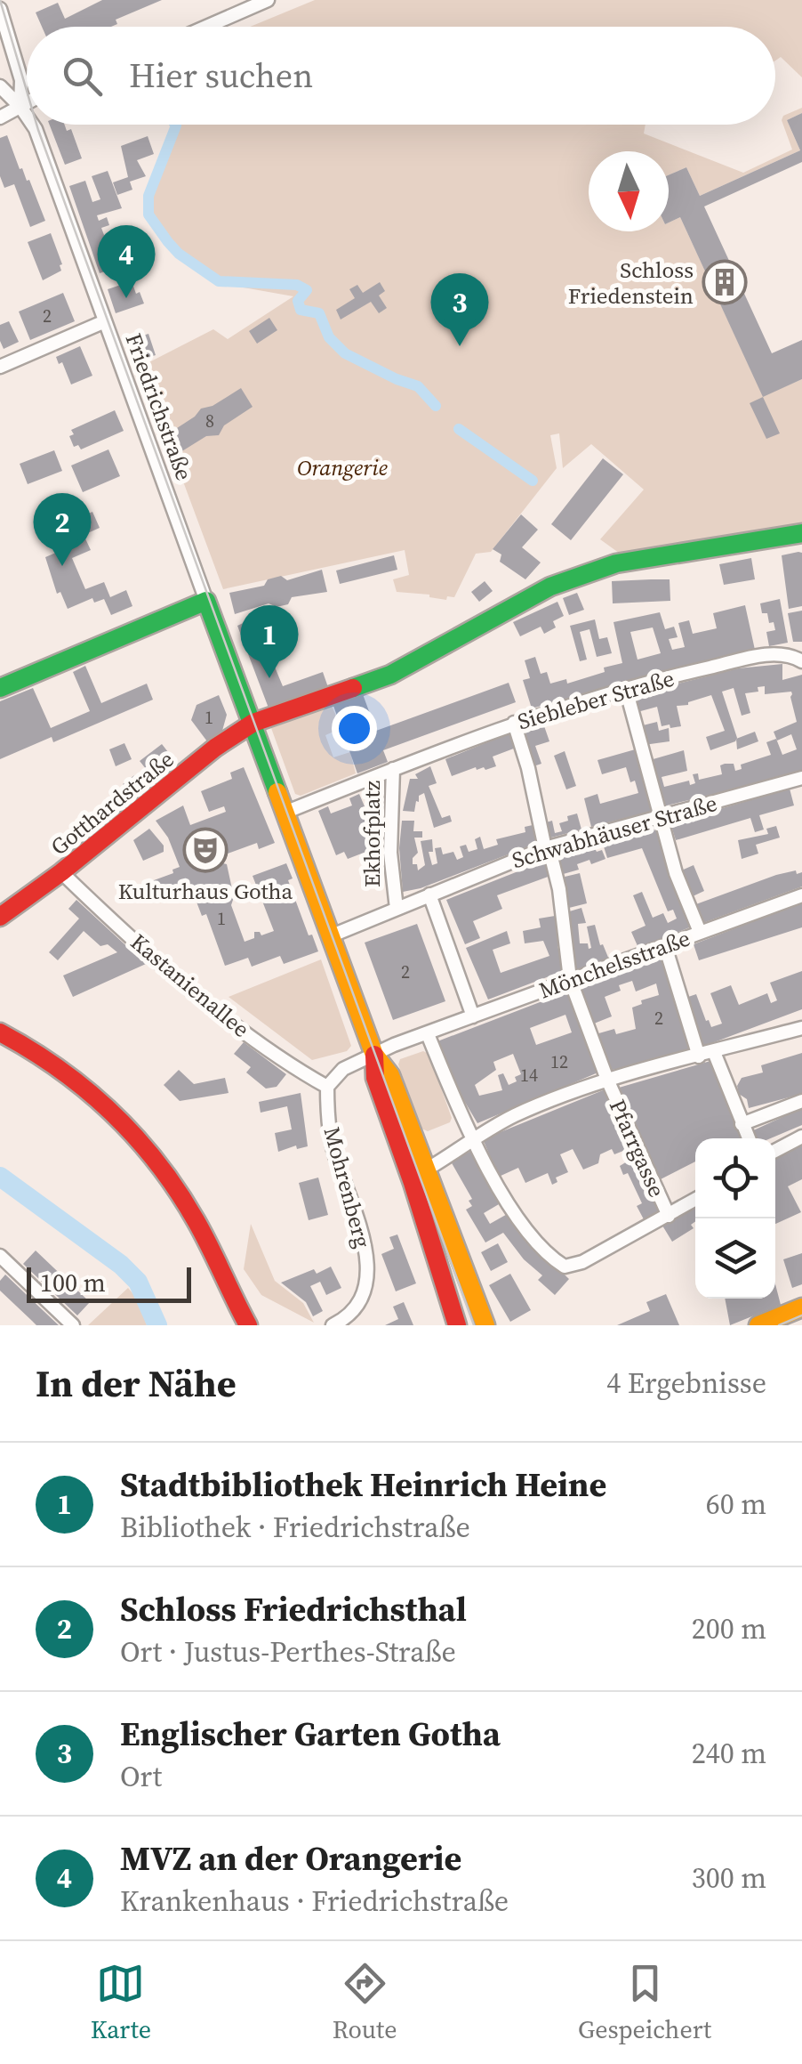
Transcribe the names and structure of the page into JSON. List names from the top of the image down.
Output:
{
  "streets": {
    "street": [
      "Friedrichstraße",
      "Siebleber Straße",
      "Gotthardstraße",
      "Schwabhäuser Straße",
      "Ekhofplatz",
      "Mönchelsstraße",
      "Kastanienallee",
      "Pfarrgasse",
      "Mohrenberg"
    ]
  },
  "crossings": [
    ["Friedrichstraße", "Gotthardstraße"],
    ["Siebleber Straße", "Ekhofplatz"],
    ["Siebleber Straße", "Pfarrgasse"],
    ["Gotthardstraße", "Kastanienallee"],
    ["Schwabhäuser Straße", "Ekhofplatz"],
    ["Schwabhäuser Straße", "Pfarrgasse"],
    ["Mönchelsstraße", "Pfarrgasse"],
    ["Kastanienallee", "Mohrenberg"]
  ],
  "parks": ["Orangerie"],
  "places": {
    "building": ["Schloss Friedenstein"],
    "theatre": ["Kulturhaus Gotha"]
  },
  "house_numbers": [
    "2",
    "8",
    "1",
    "1",
    "2",
    "2",
    "12",
    "14"
  ],
  "scale_bar": "100 m",
  "north": "bottom",
  "page": {
    "search": "Hier suchen",
    "pins": [
      "4",
      "3",
      "2",
      "1"
    ],
    "scale": "100 m",
    "heading": ["In der Nähe", "4 Ergebnisse"],
    "list": [
      {
        "mark": "1",
        "name": "Stadtbibliothek Heinrich Heine",
        "note": "Bibliothek · Friedrichstraße",
        "value": "60 m"
      },
      {
        "mark": "2",
        "name": "Schloss Friedrichsthal",
        "note": "Ort · Justus-Perthes-Straße",
        "value": "200 m"
      },
      {
        "mark": "3",
        "name": "Englischer Garten Gotha",
        "note": "Ort",
        "value": "240 m"
      },
      {
        "mark": "4",
        "name": "MVZ an der Orangerie",
        "note": "Krankenhaus · Friedrichstraße",
        "value": "300 m"
      }
    ],
    "nav": ["Karte", "Route", "Gespeichert"]
  }
}
